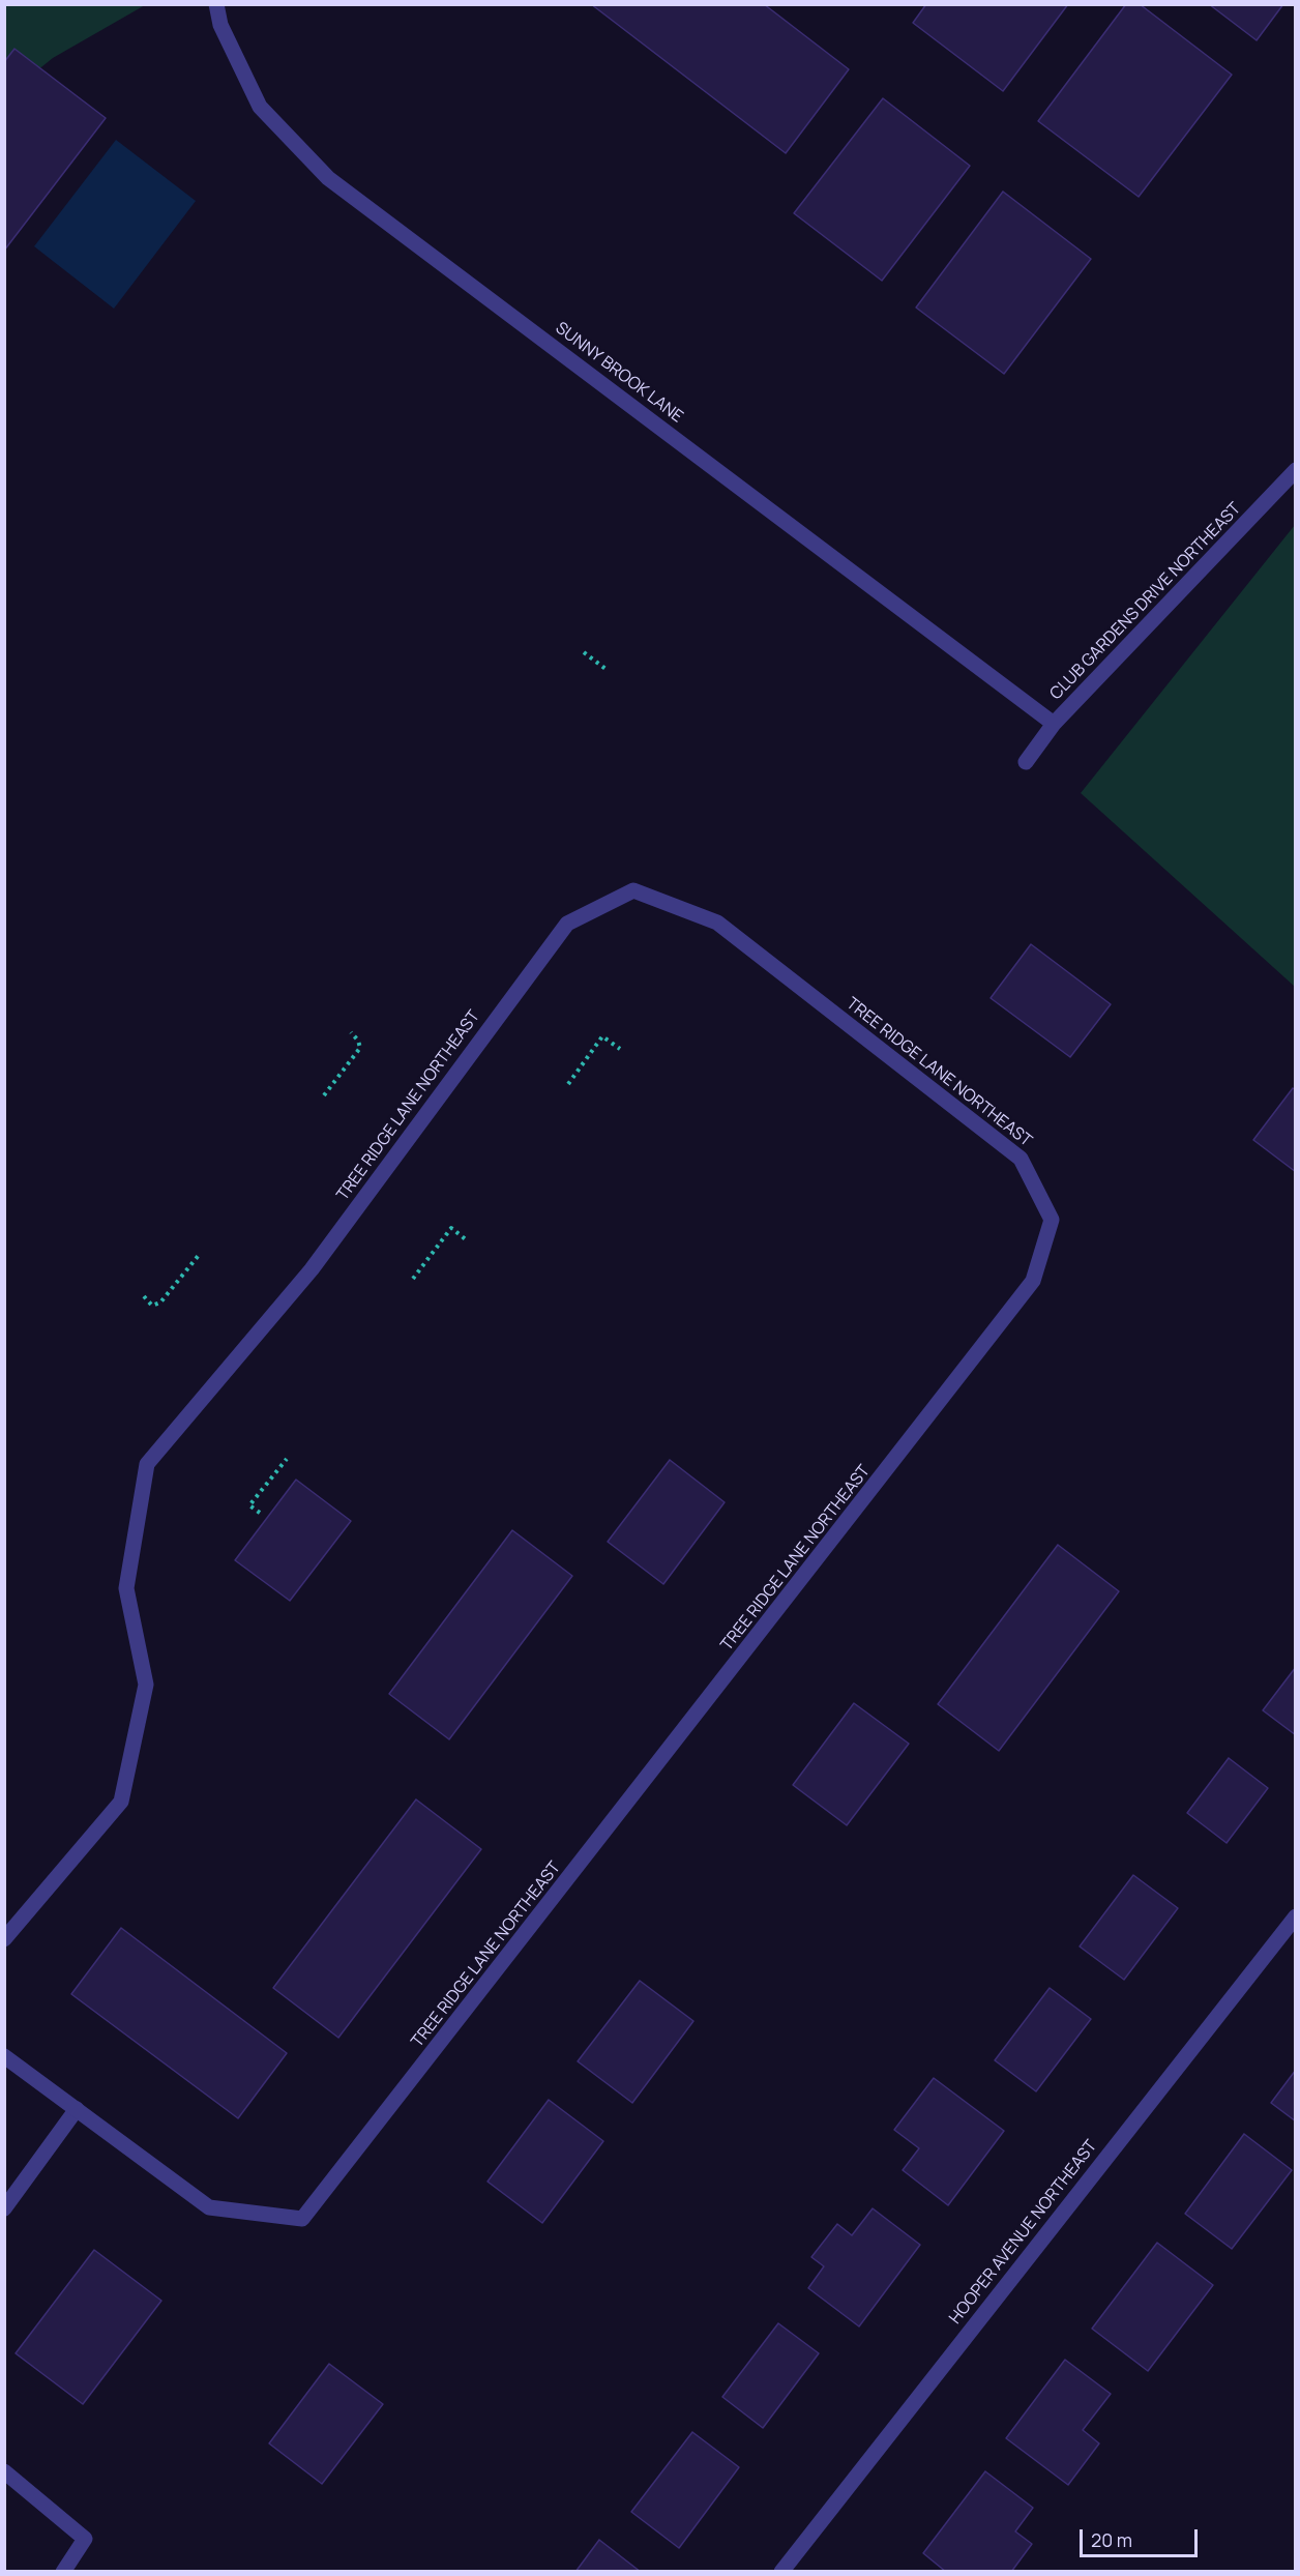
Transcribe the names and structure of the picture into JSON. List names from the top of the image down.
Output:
{
  "streets": {
    "street": [
      "SUNNY BROOK LANE",
      "CLUB GARDENS DRIVE NORTHEAST",
      "TREE RIDGE LANE NORTHEAST",
      "HOOPER AVENUE NORTHEAST"
    ]
  },
  "crossings": [
    ["SUNNY BROOK LANE", "CLUB GARDENS DRIVE NORTHEAST"]
  ],
  "scale_bar": "20 m"
}
